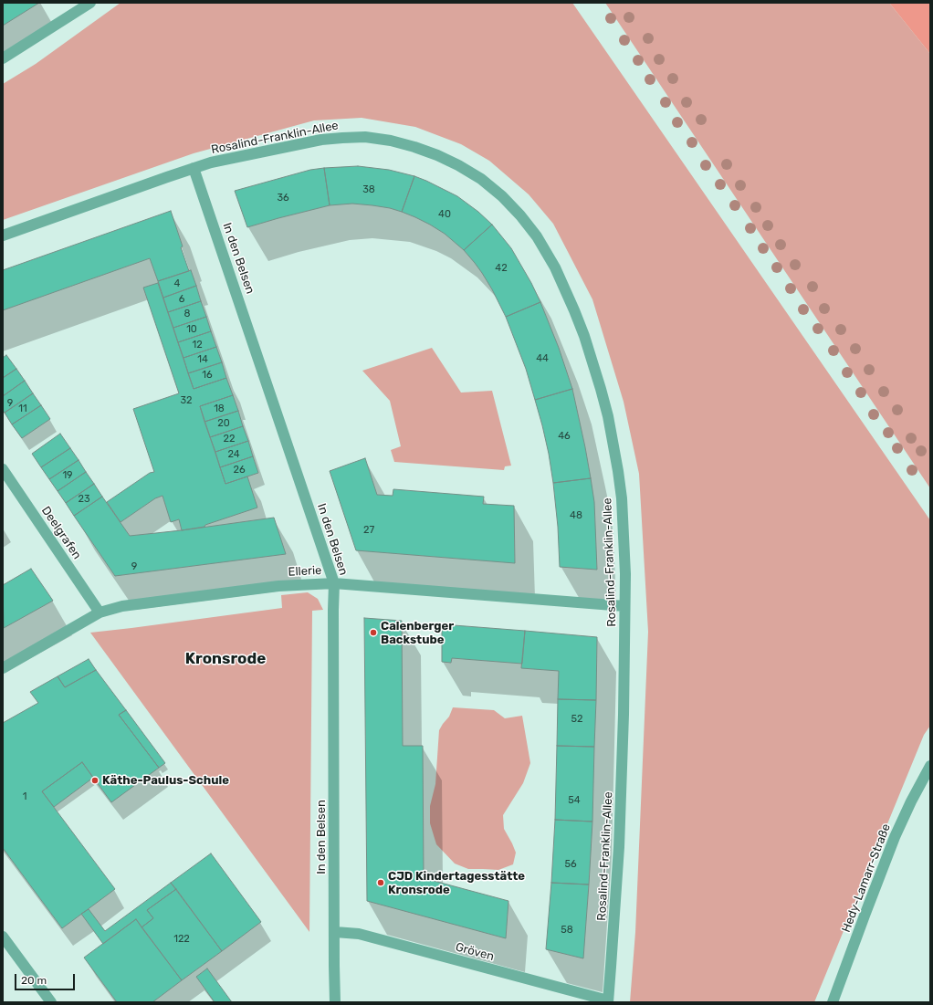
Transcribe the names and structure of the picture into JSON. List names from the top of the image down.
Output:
{
  "streets": {
    "street": [
      "Rosalind-Franklin-Allee",
      "In den Belsen",
      "Deelgrafen",
      "Ellerie",
      "Hedy-Lamarr-Straße",
      "Gröven"
    ]
  },
  "crossings": [
    ["Rosalind-Franklin-Allee", "In den Belsen"],
    ["Rosalind-Franklin-Allee", "Ellerie"],
    ["Rosalind-Franklin-Allee", "Gröven"],
    ["In den Belsen", "Ellerie"],
    ["In den Belsen", "Gröven"],
    ["Deelgrafen", "Ellerie"]
  ],
  "districts": ["Kronsrode"],
  "places": ["Calenberger Backstube", "Käthe-Paulus-Schule", "CJD Kindertagesstätte Kronsrode"],
  "house_numbers": [
    "38",
    "36",
    "40",
    "42",
    "4",
    "6",
    "8",
    "10",
    "12",
    "44",
    "14",
    "16",
    "32",
    "9",
    "11",
    "18",
    "20",
    "46",
    "22",
    "24",
    "26",
    "19",
    "23",
    "48",
    "27",
    "9",
    "52",
    "1",
    "54",
    "56",
    "58",
    "122"
  ],
  "scale_bar": "20 m"
}
